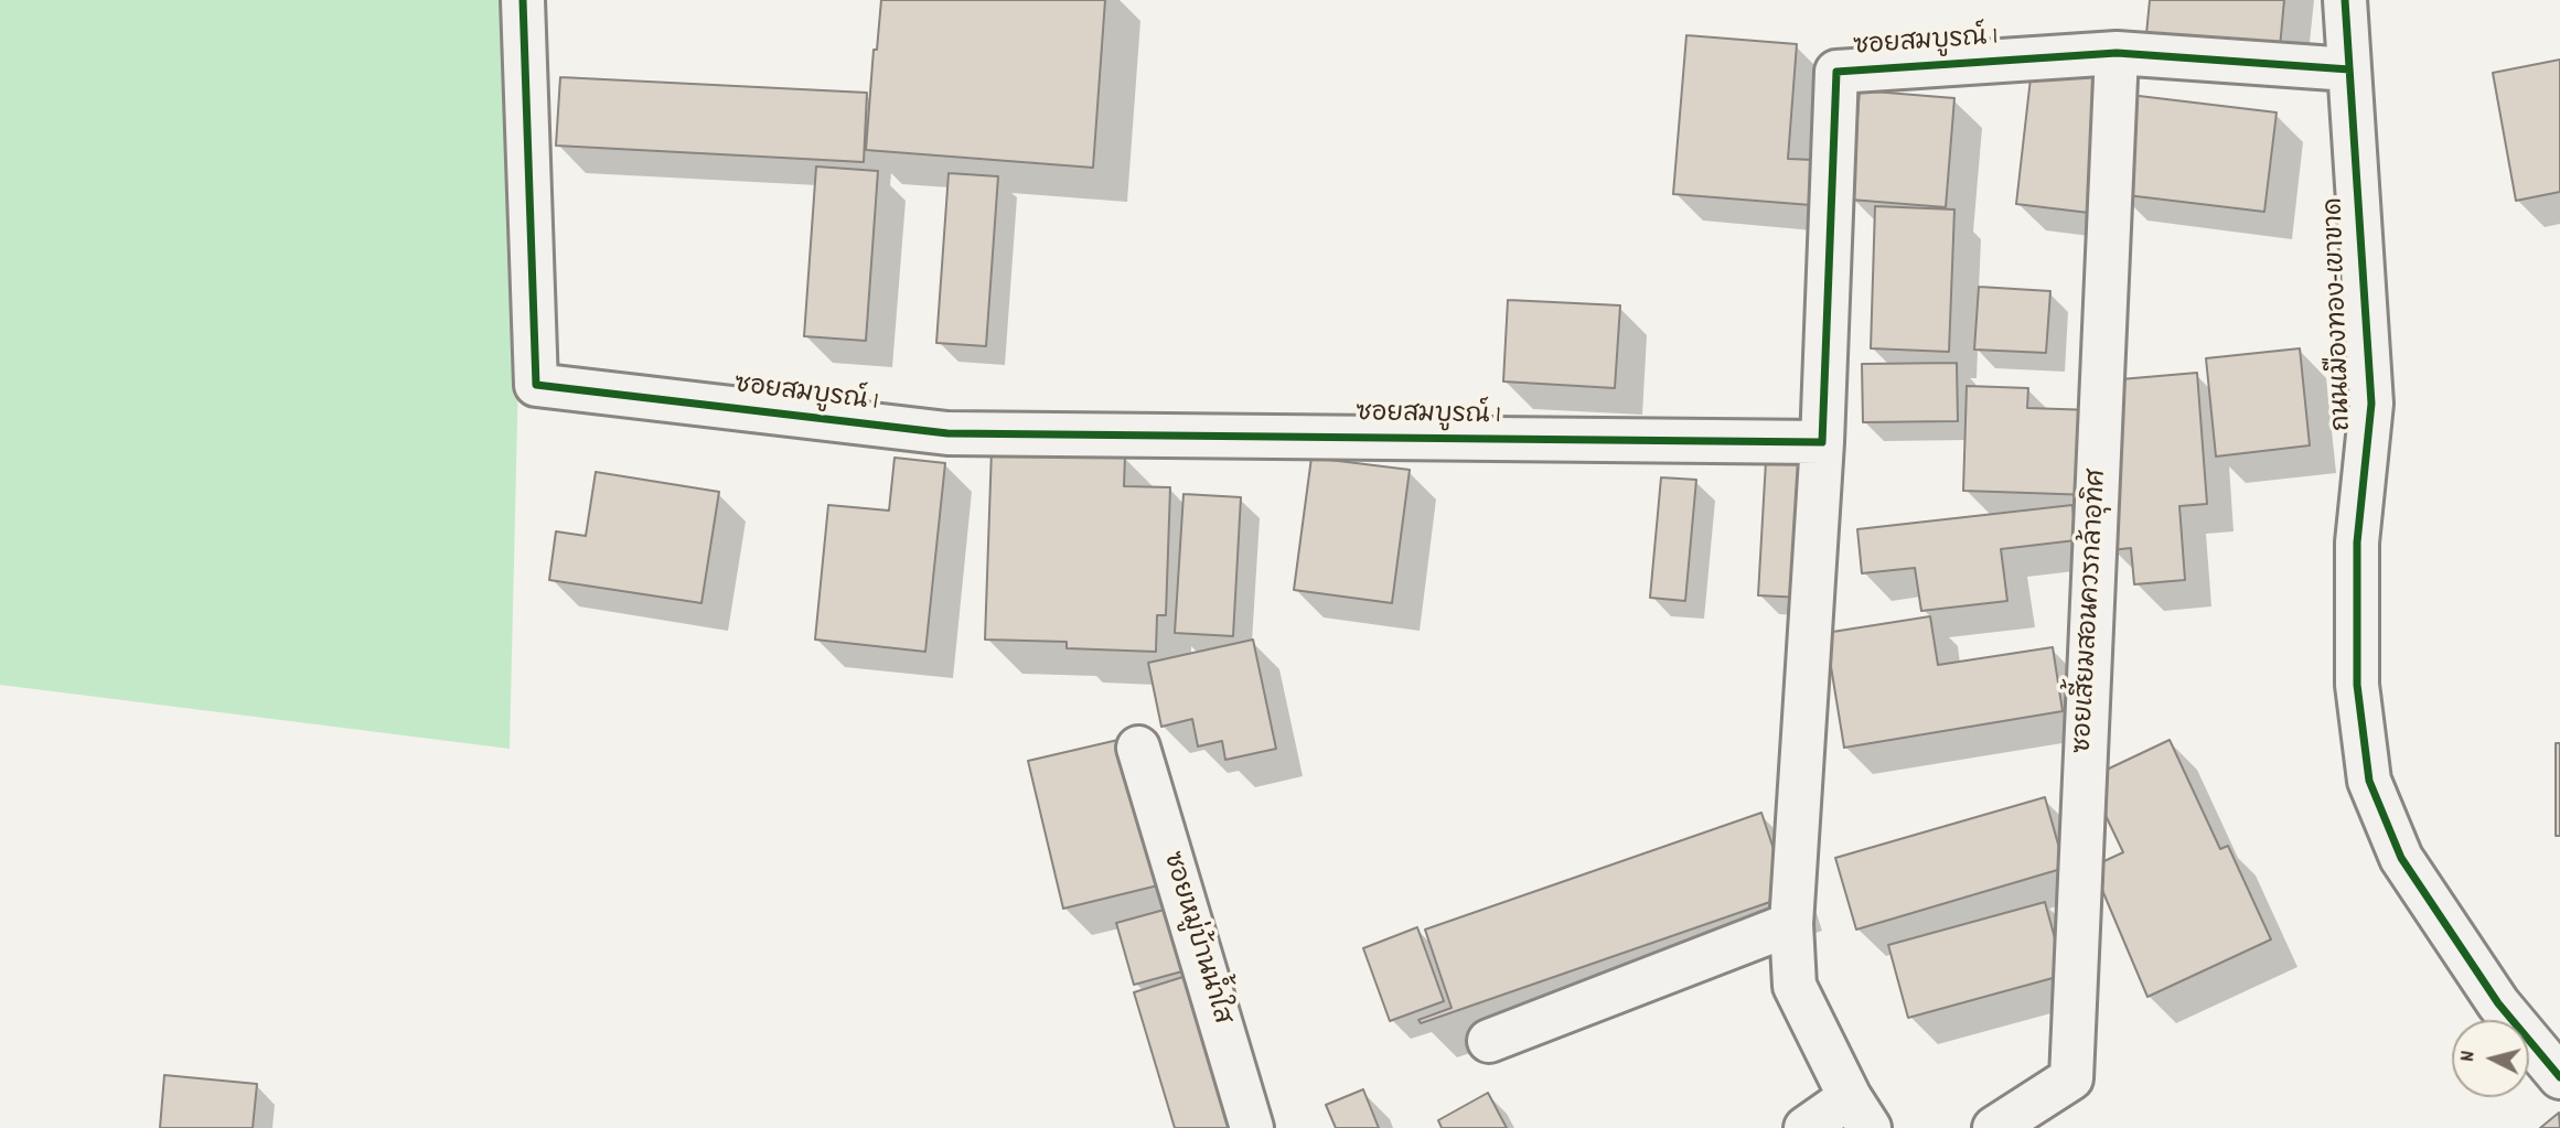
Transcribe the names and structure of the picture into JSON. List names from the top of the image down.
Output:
{
  "streets": {
    "street": [
      "ซอยสมบูรณ์ 1",
      "ถนนเมืองทอง-เขาขาด",
      "ซอยเสี้ยมสอนควรกล้าอุทิศ",
      "ซอยหมู่บ้านน้ำใส"
    ]
  },
  "crossings": [
    ["ซอยสมบูรณ์ 1", "ถนนเมืองทอง-เขาขาด"],
    ["ซอยสมบูรณ์ 1", "ซอยเสี้ยมสอนควรกล้าอุทิศ"]
  ],
  "north": "left"
}
